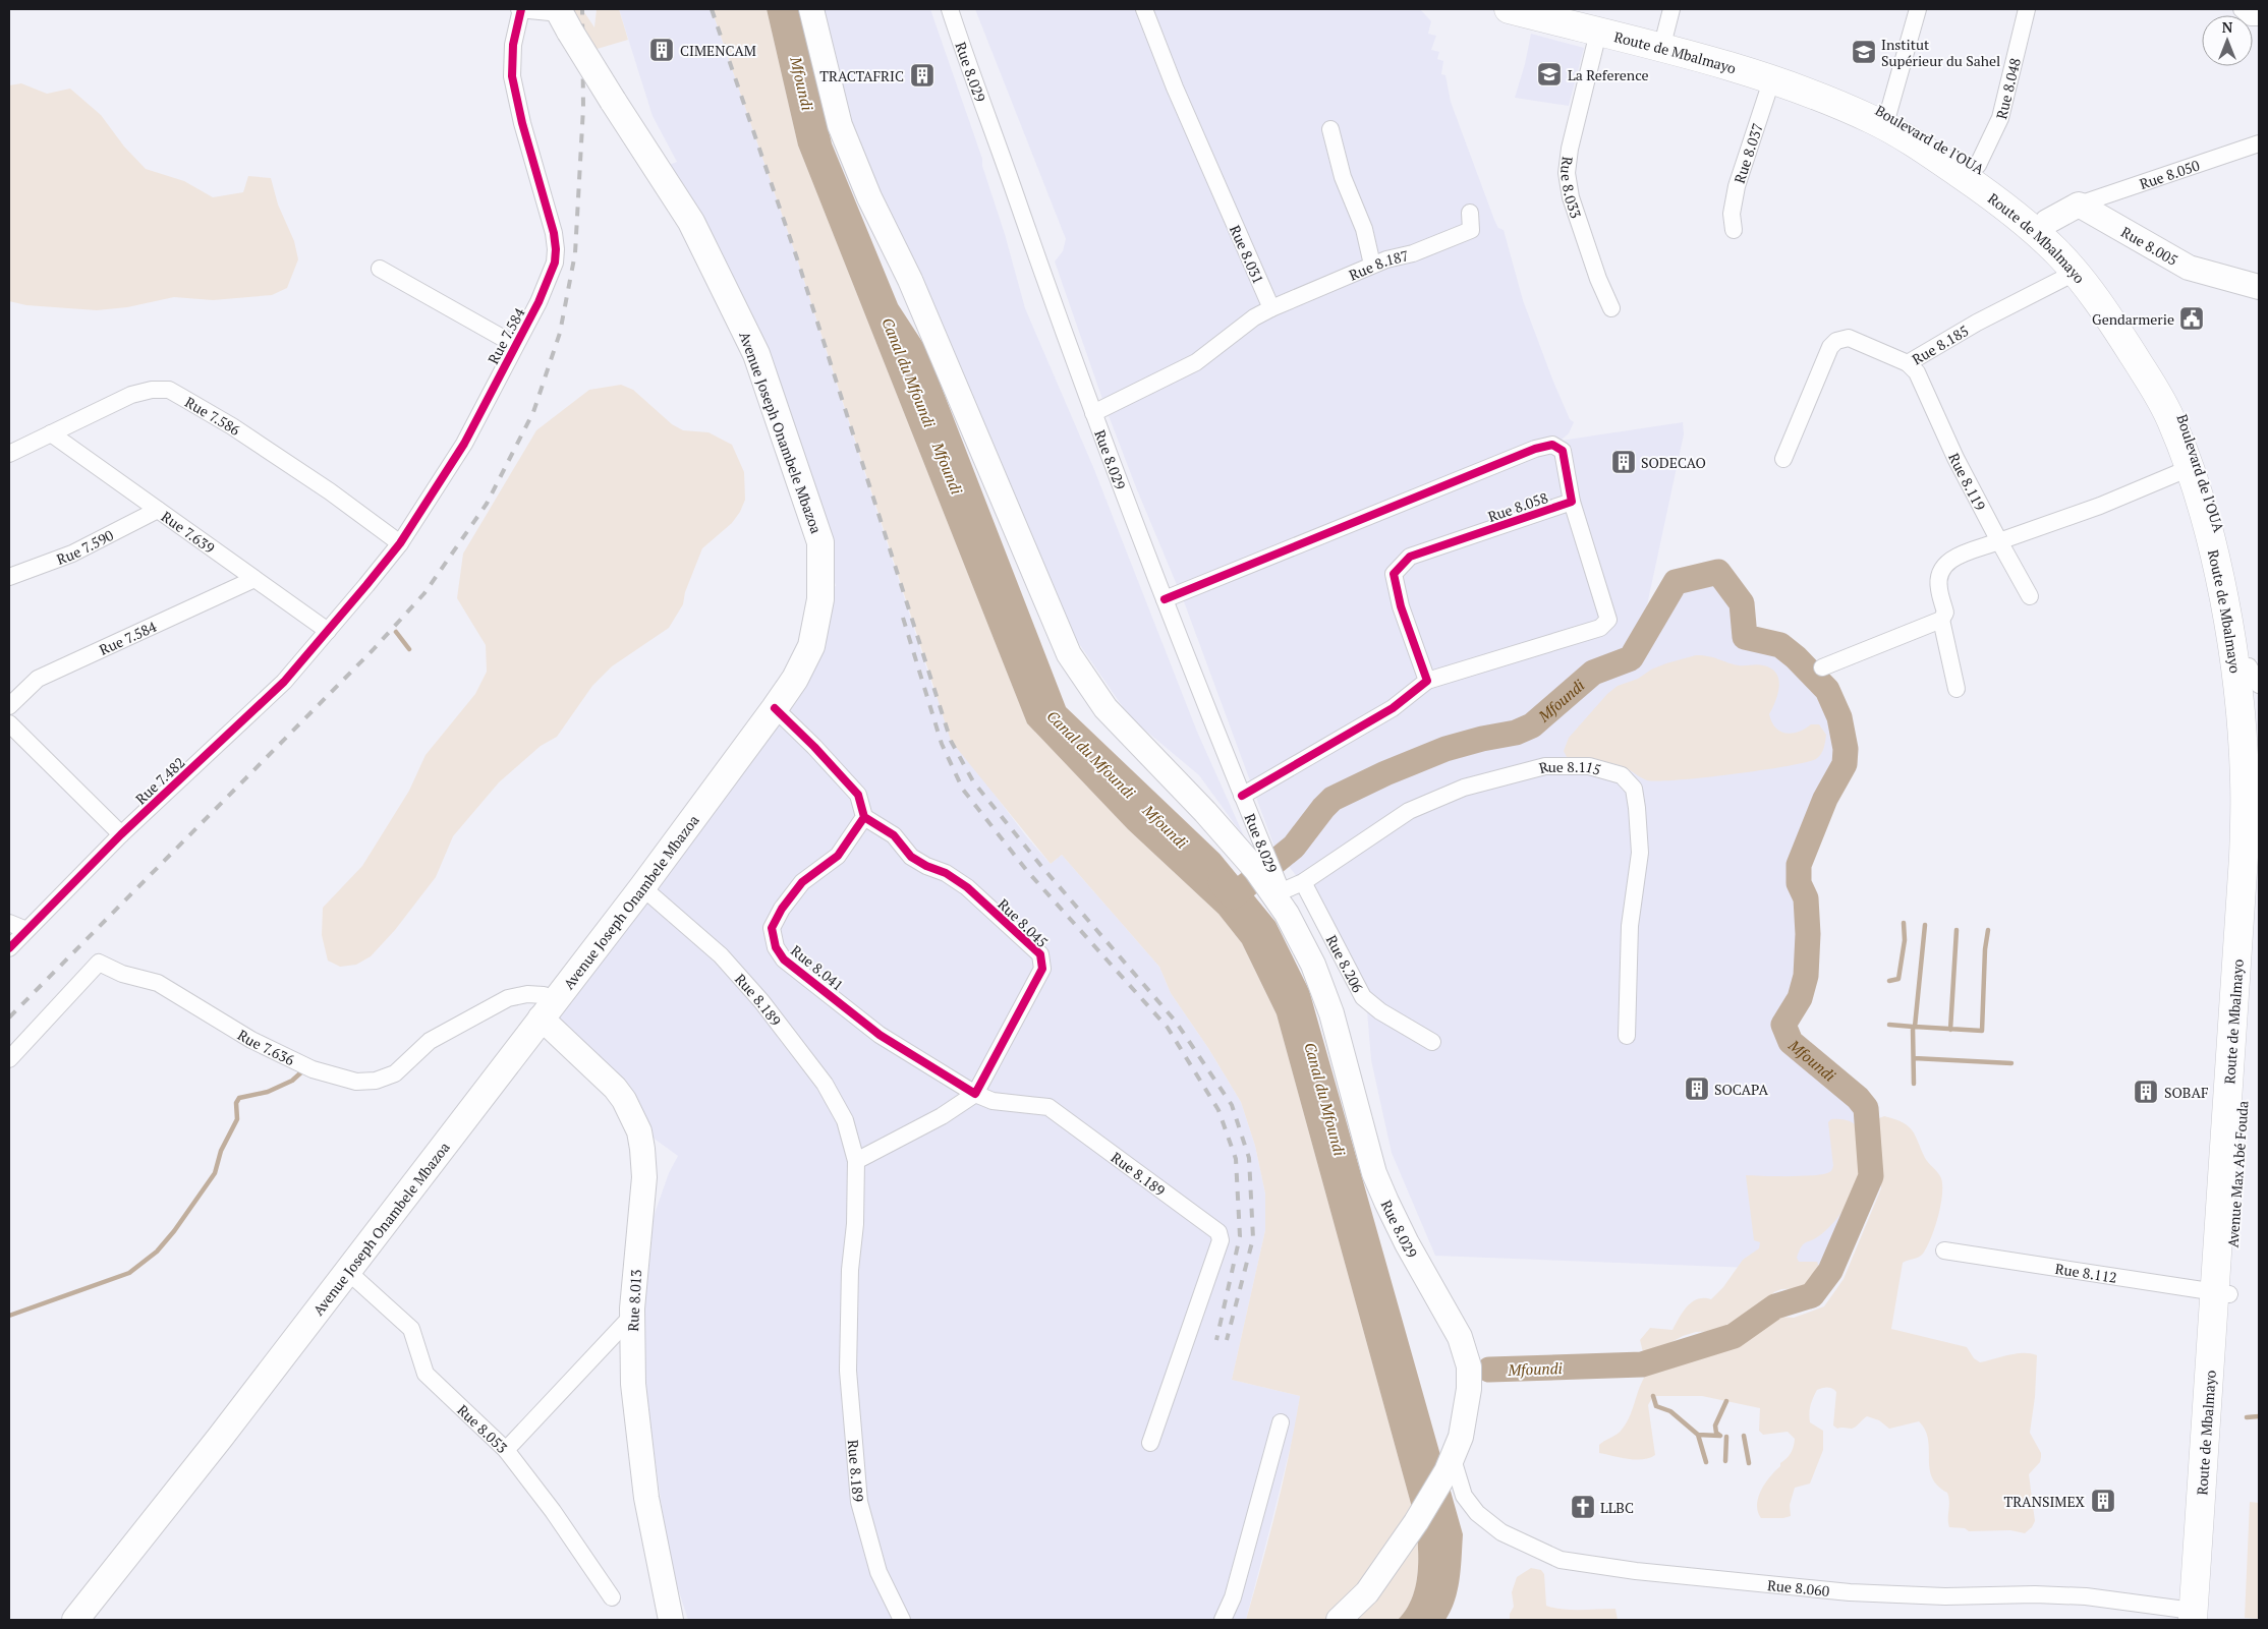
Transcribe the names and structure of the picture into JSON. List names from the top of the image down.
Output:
{
  "streets": {
    "highway": ["Route de Mbalmayo", "Boulevard de l'OUA", "Avenue Max Abé Fouda"],
    "main road": [
      "Rue 8.029",
      "Rue 8.005",
      "Avenue Joseph Onambele Mbazoa",
      "Rue 8.013"
    ],
    "street": [
      "Rue 8.048",
      "Rue 8.037",
      "Rue 8.050",
      "Rue 8.033",
      "Rue 8.031",
      "Rue 8.187",
      "Rue 7.584",
      "Rue 8.185",
      "Rue 7.586",
      "Rue 8.119",
      "Rue 8.058",
      "Rue 7.639",
      "Rue 7.590",
      "Rue 8.115",
      "Rue 7.482",
      "Rue 8.045",
      "Rue 8.206",
      "Rue 8.041",
      "Rue 8.189",
      "Rue 7.636",
      "Rue 8.112",
      "Rue 8.053",
      "Rue 8.060"
    ]
  },
  "crossings": [
    ["Route de Mbalmayo", "Boulevard de l'OUA"],
    ["Route de Mbalmayo", "Rue 8.037"],
    ["Route de Mbalmayo", "Rue 8.033"],
    ["Route de Mbalmayo", "Rue 8.185"],
    ["Route de Mbalmayo", "Avenue Max Abé Fouda"],
    ["Route de Mbalmayo", "Rue 8.112"],
    ["Route de Mbalmayo", "Rue 8.060"],
    ["Rue 8.029", "Rue 8.115"],
    ["Rue 8.029", "Rue 8.060"],
    ["Rue 8.048", "Boulevard de l'OUA"],
    ["Boulevard de l'OUA", "Avenue Max Abé Fouda"],
    ["Rue 8.050", "Rue 8.005"],
    ["Rue 8.031", "Rue 8.187"],
    ["Rue 7.584", "Rue 7.586"],
    ["Rue 7.584", "Rue 7.639"],
    ["Rue 7.584", "Rue 7.482"],
    ["Rue 8.185", "Rue 8.119"],
    ["Rue 7.586", "Rue 7.639"],
    ["Avenue Joseph Onambele Mbazoa", "Rue 8.189"],
    ["Avenue Joseph Onambele Mbazoa", "Rue 7.636"],
    ["Avenue Joseph Onambele Mbazoa", "Rue 8.013"],
    ["Avenue Joseph Onambele Mbazoa", "Rue 8.053"],
    ["Rue 7.639", "Rue 7.590"],
    ["Rue 7.639", "Rue 7.482"],
    ["Rue 8.115", "Rue 8.206"],
    ["Rue 8.045", "Rue 8.041"],
    ["Rue 8.045", "Rue 8.189"],
    ["Rue 8.041", "Rue 8.189"],
    ["Rue 7.636", "Rue 8.013"],
    ["Avenue Max Abé Fouda", "Rue 8.112"]
  ],
  "water": ["Mfoundi", "Canal du Mfoundi"],
  "places": {
    "building": [
      "CIMENCAM",
      "TRACTAFRIC",
      "SODECAO",
      "SOCAPA",
      "SOBAF",
      "TRANSIMEX"
    ],
    "school or university": ["Institut Supérieur du Sahel", "La Reference"],
    "public building": ["Gendarmerie"],
    "church": ["LLBC"]
  },
  "north": "top"
}
